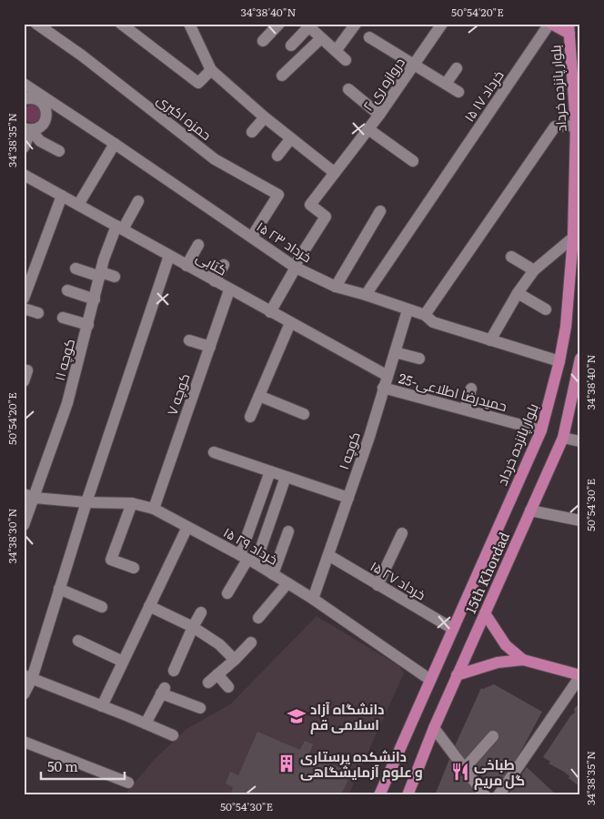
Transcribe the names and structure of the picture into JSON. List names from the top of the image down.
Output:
{
  "streets": {
    "main road": ["بلوار پانزده خرداد", "15th Khordad"],
    "street": [
      "دروازه ری ۲",
      "۱۵ خرداد ۱۷",
      "حمزه اکبری",
      "۱۵ خرداد ۲۳",
      "کتابی",
      "کوچه ۱۱",
      "حمیدرضا اطلاعی-25",
      "کوچه ۷",
      "کوچه ۱",
      "۱۵ خرداد ۲۹",
      "۱۵ خرداد ۲۷"
    ]
  },
  "crossings": [
    ["دروازه ری ۲", "۱۵ خرداد ۲۳"],
    ["بلوار پانزده خرداد", "۱۵ خرداد ۲۳"],
    ["بلوار پانزده خرداد", "حمیدرضا اطلاعی-25"],
    ["بلوار پانزده خرداد", "۱۵ خرداد ۲۹"],
    ["بلوار پانزده خرداد", "۱۵ خرداد ۲۷"],
    ["۱۵ خرداد ۱۷", "۱۵ خرداد ۲۳"],
    ["حمزه اکبری", "۱۵ خرداد ۲۳"],
    ["۱۵ خرداد ۲۳", "کوچه ۱"],
    ["کتابی", "کوچه ۱۱"],
    ["کتابی", "کوچه ۷"],
    ["کتابی", "کوچه ۱"],
    ["کوچه ۱۱", "۱۵ خرداد ۲۹"],
    ["حمیدرضا اطلاعی-25", "کوچه ۱"],
    ["کوچه ۷", "۱۵ خرداد ۲۹"],
    ["کوچه ۱", "۱۵ خرداد ۲۹"],
    ["کوچه ۱", "۱۵ خرداد ۲۷"]
  ],
  "places": {
    "school or university": ["دانشگاه آزاد اسلامی قم"],
    "building": ["دانشکده پرستاری و علوم آزمایشگاهی"],
    "restaurant": ["طباخی گل مریم"]
  },
  "scale_bar": "50 m",
  "coordinates": [
    "34°38'40\"N",
    "50°54'20\"E",
    "34°38'35\"N",
    "50°54'30\"E",
    "34°38'30\"N"
  ]
}
